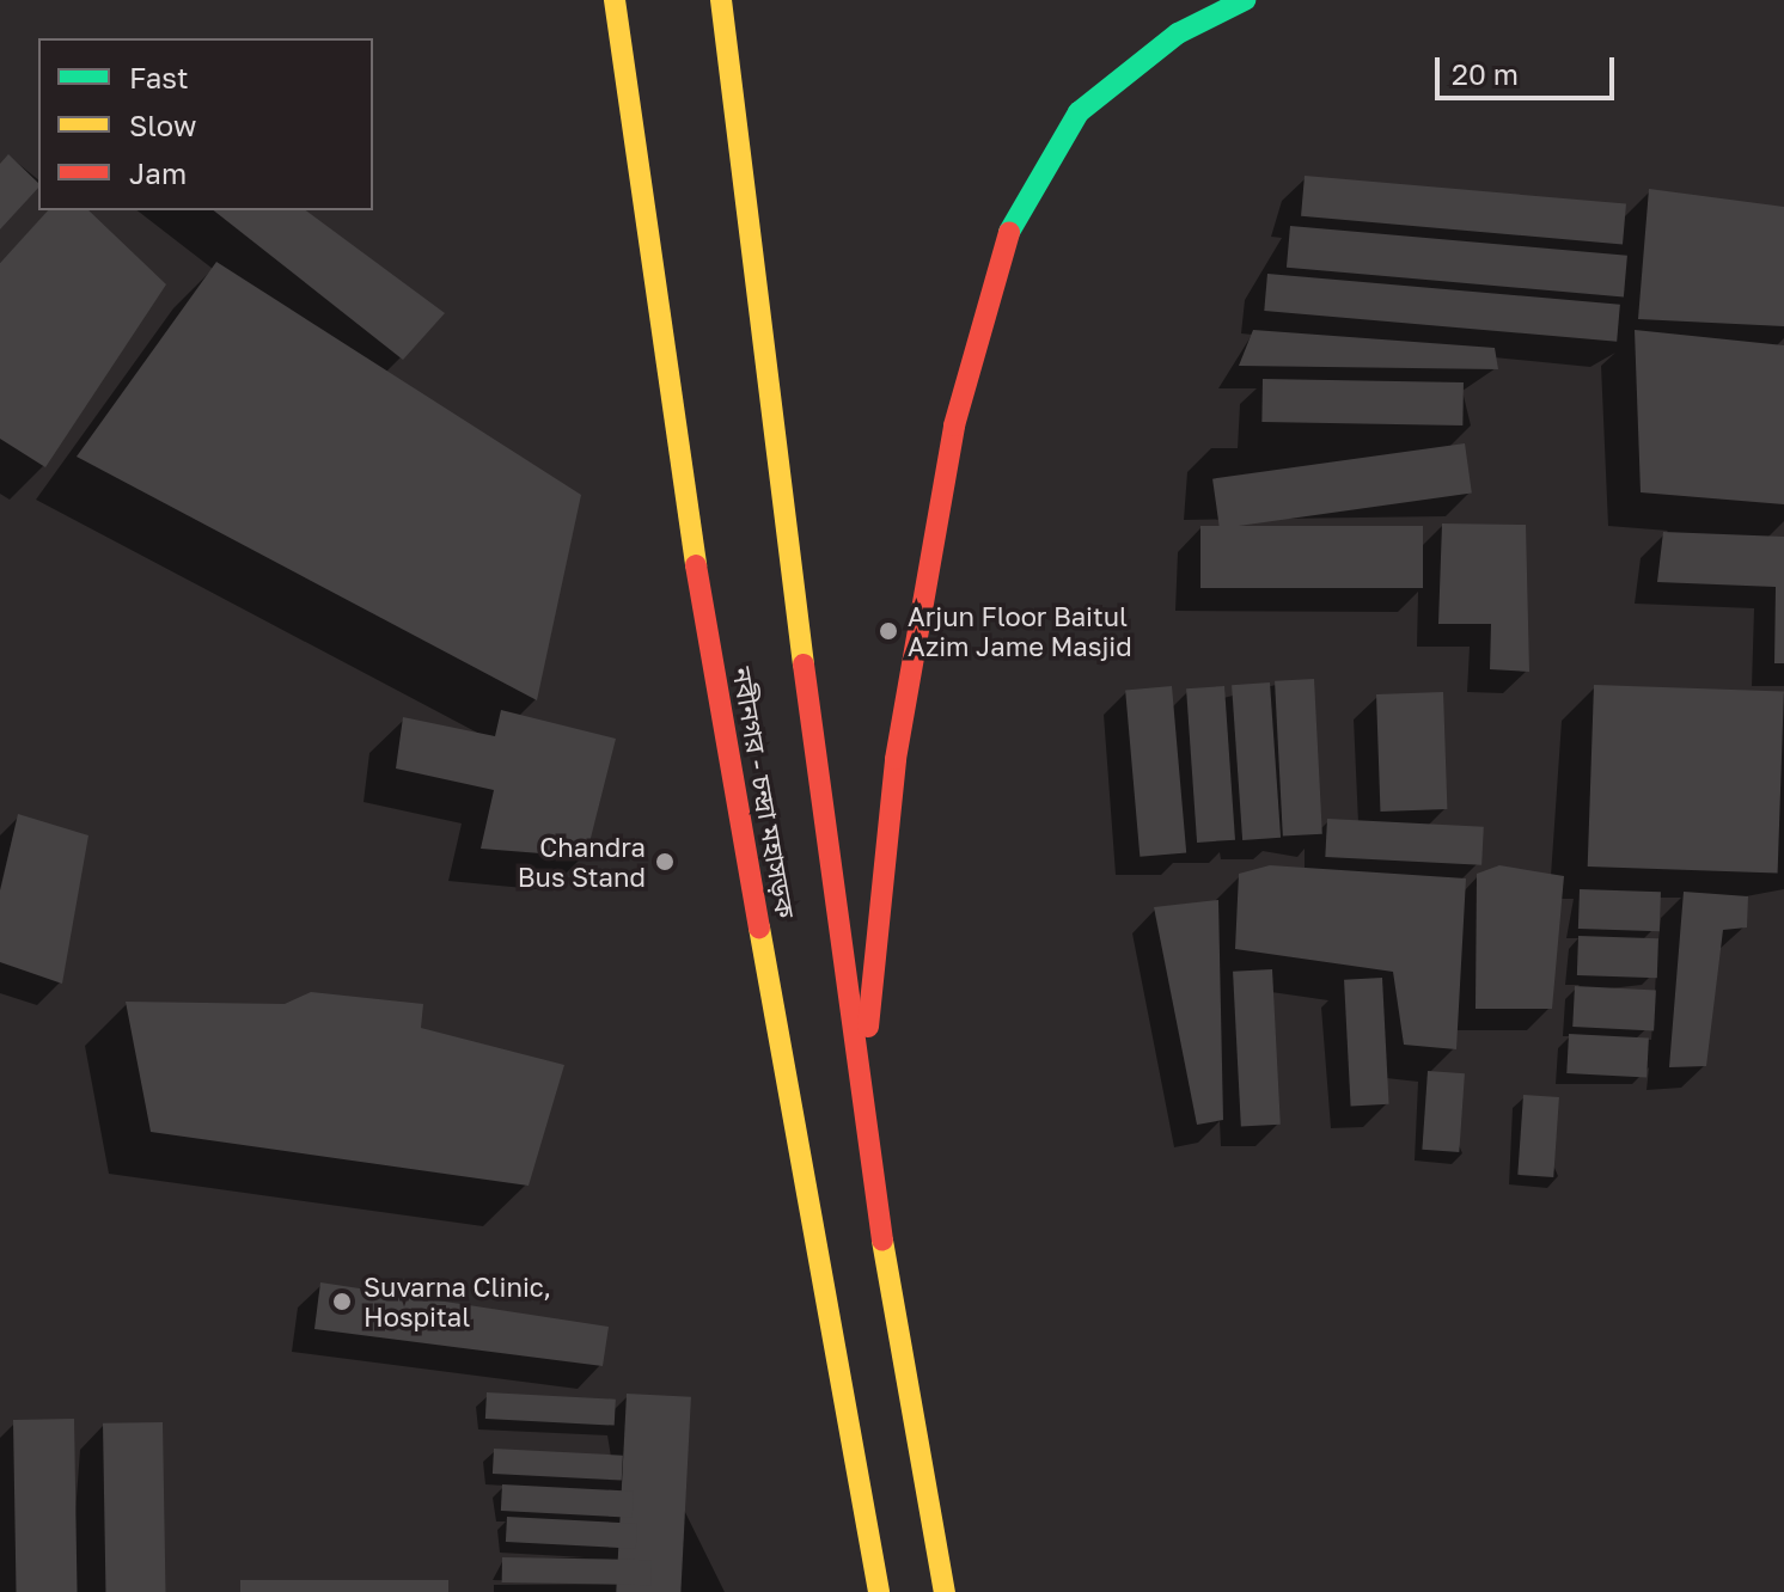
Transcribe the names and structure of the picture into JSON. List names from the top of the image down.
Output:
{
  "streets": {
    "highway": ["নবীনগর - চন্দ্রা মহাসড়ক"]
  },
  "places": ["Arjun Floor Baitul Azim Jame Masjid", "Chandra Bus Stand", "Suvarna Clinic, Hospital"],
  "legend": ["Fast", "Slow", "Jam"],
  "scale_bar": "20 m"
}
